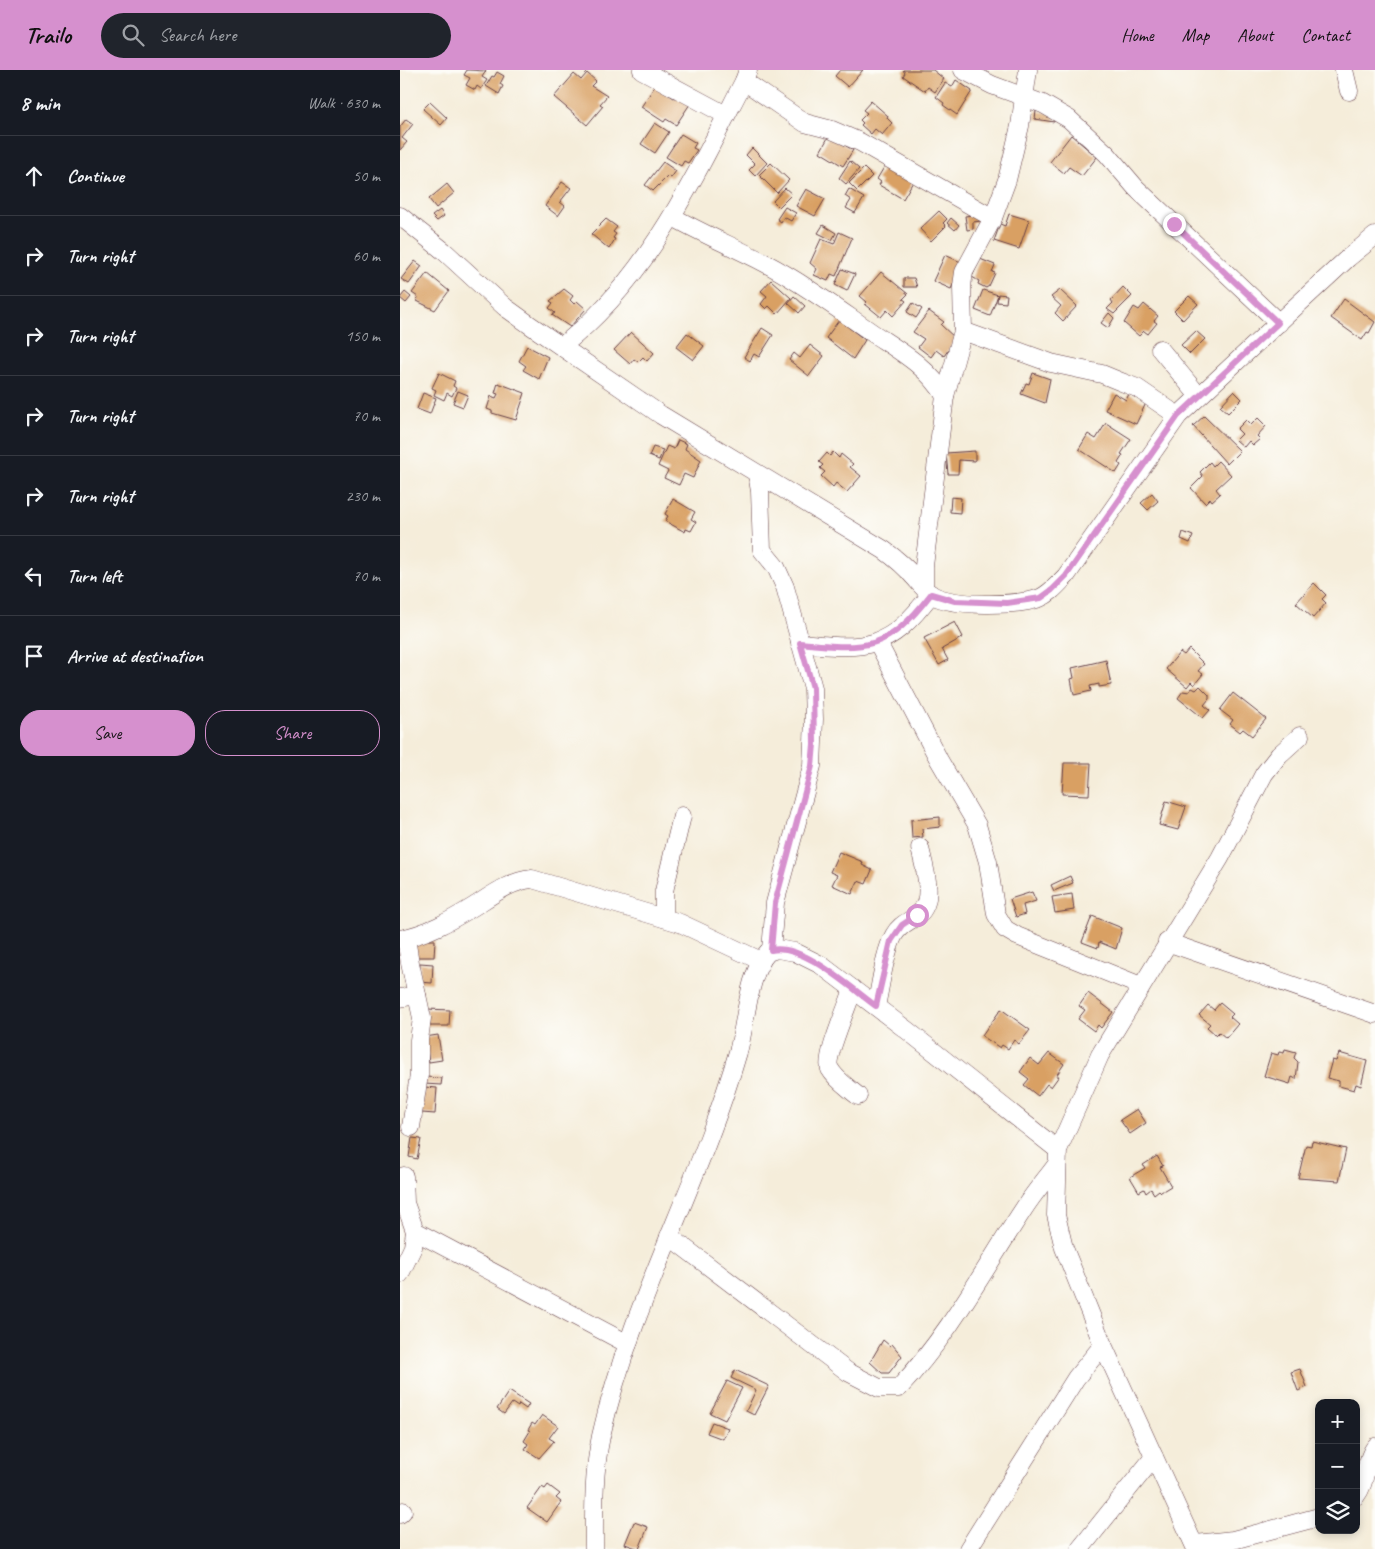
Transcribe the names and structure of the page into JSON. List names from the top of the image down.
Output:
{
  "page": {
    "header": "Trailo",
    "search": "Search here",
    "nav": [
      "Home",
      "Map",
      "About",
      "Contact"
    ],
    "heading": ["8 min", "Walk · 630 m"],
    "list": [
      ["Continue", "50 m"],
      ["Turn right", "60 m"],
      ["Turn right", "150 m"],
      ["Turn right", "70 m"],
      ["Turn right", "230 m"],
      ["Turn left", "70 m"],
      "Arrive at destination"
    ],
    "buttons": ["Save", "Share"],
    "map_buttons": ["+", "−"]
  }
}
